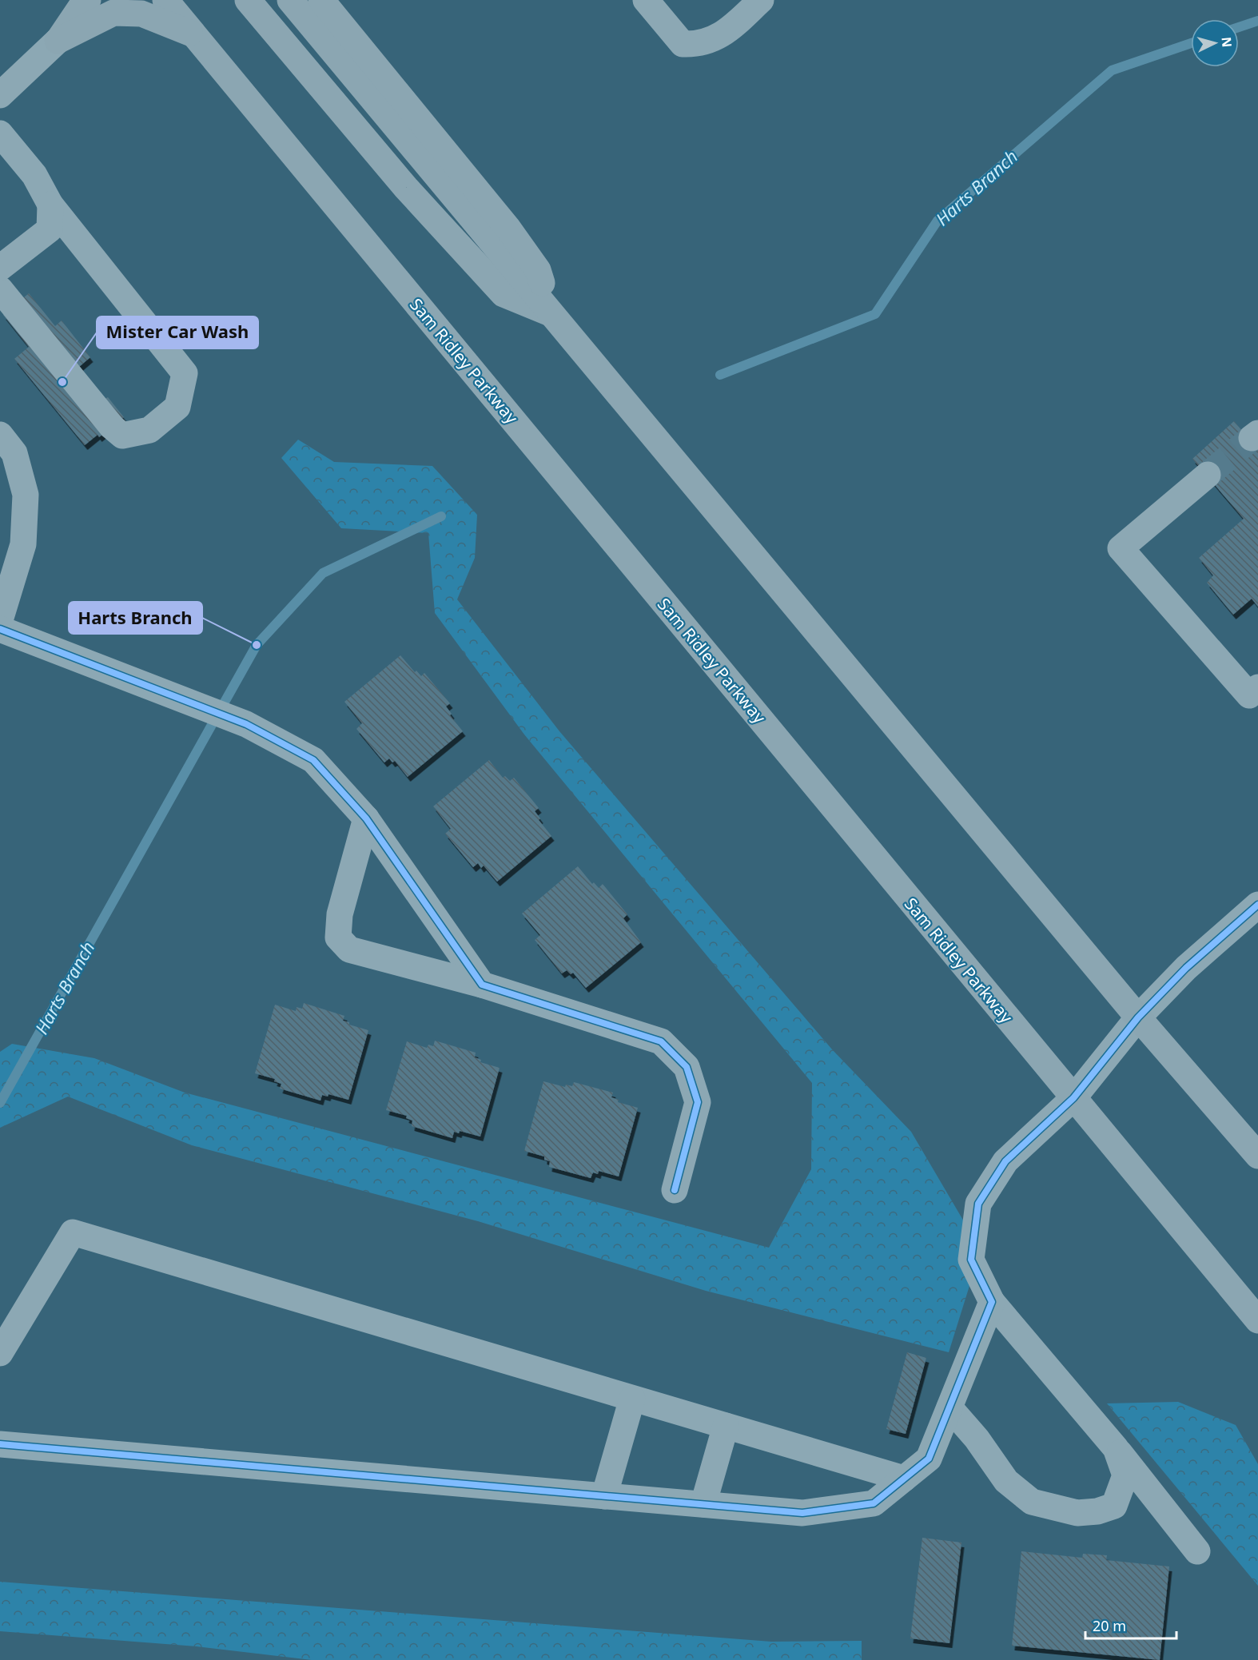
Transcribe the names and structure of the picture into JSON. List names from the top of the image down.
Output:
{
  "streets": {
    "main road": ["Sam Ridley Parkway"]
  },
  "water": ["Harts Branch"],
  "places": ["Mister Car Wash", "Harts Branch"],
  "scale_bar": "20 m",
  "north": "right"
}
